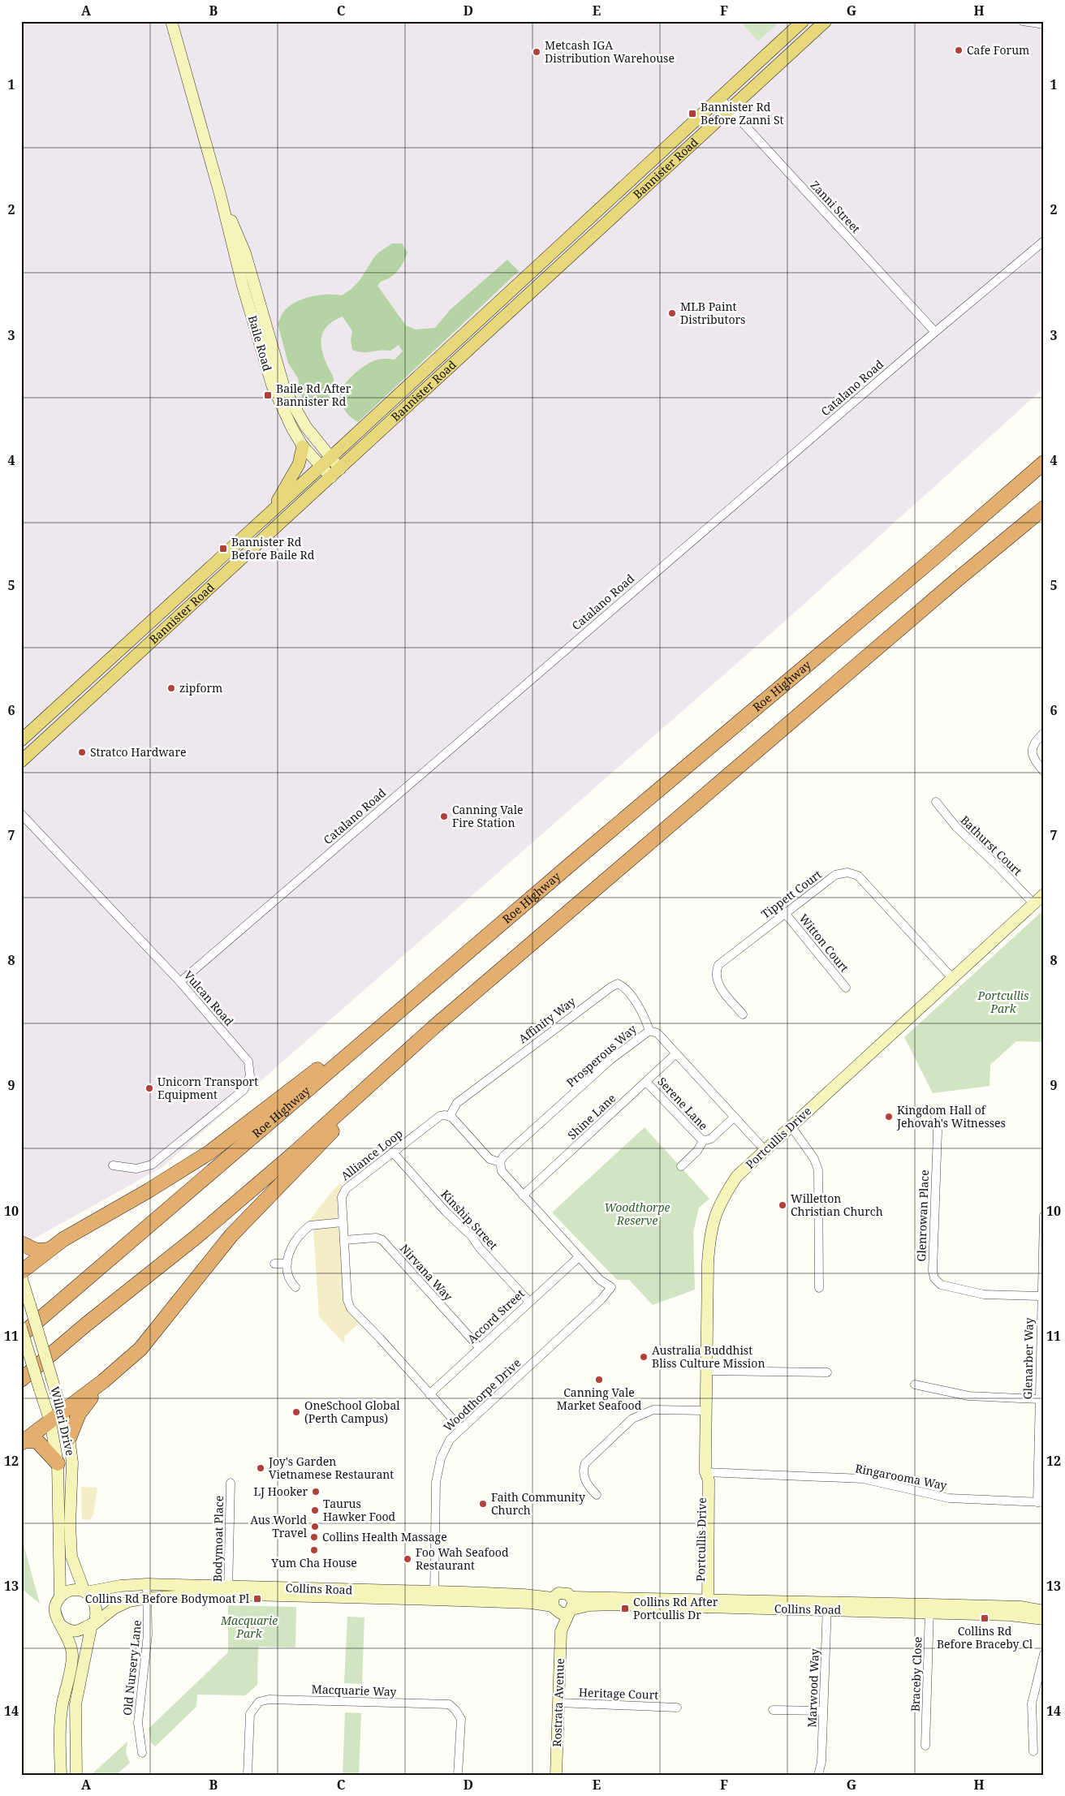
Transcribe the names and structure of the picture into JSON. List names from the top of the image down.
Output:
{
  "streets": {
    "highway": ["Roe Highway"],
    "main road": [
      "Bannister Road",
      "Baile Road",
      "Portcullis Drive",
      "Willeri Drive",
      "Collins Road",
      "Rostrata Avenue"
    ],
    "street": [
      "Zanni Street",
      "Catalano Road",
      "Bathurst Court",
      "Tippett Court",
      "Witton Court",
      "Vulcan Road",
      "Affinity Way",
      "Prosperous Way",
      "Serene Lane",
      "Shine Lane",
      "Alliance Loop",
      "Glenrowan Place",
      "Kinship Street",
      "Nirvana Way",
      "Accord Street",
      "Glenarber Way",
      "Woodthorpe Drive",
      "Ringarooma Way",
      "Bodymoat Place",
      "Old Nursery Lane",
      "Braceby Close",
      "Marwood Way",
      "Macquarie Way",
      "Heritage Court"
    ]
  },
  "crossings": [
    ["Bannister Road", "Zanni Street"],
    ["Bannister Road", "Baile Road"],
    ["Zanni Street", "Catalano Road"],
    ["Catalano Road", "Vulcan Road"],
    ["Bathurst Court", "Portcullis Drive"],
    ["Tippett Court", "Witton Court"],
    ["Tippett Court", "Portcullis Drive"],
    ["Affinity Way", "Prosperous Way"],
    ["Affinity Way", "Alliance Loop"],
    ["Prosperous Way", "Shine Lane"],
    ["Prosperous Way", "Portcullis Drive"],
    ["Serene Lane", "Shine Lane"],
    ["Portcullis Drive", "Ringarooma Way"],
    ["Portcullis Drive", "Collins Road"],
    ["Alliance Loop", "Kinship Street"],
    ["Alliance Loop", "Nirvana Way"],
    ["Alliance Loop", "Accord Street"],
    ["Alliance Loop", "Woodthorpe Drive"],
    ["Glenrowan Place", "Glenarber Way"],
    ["Kinship Street", "Accord Street"],
    ["Nirvana Way", "Accord Street"],
    ["Accord Street", "Woodthorpe Drive"],
    ["Glenarber Way", "Ringarooma Way"],
    ["Woodthorpe Drive", "Collins Road"],
    ["Willeri Drive", "Collins Road"],
    ["Bodymoat Place", "Collins Road"],
    ["Collins Road", "Old Nursery Lane"],
    ["Collins Road", "Braceby Close"],
    ["Collins Road", "Marwood Way"],
    ["Collins Road", "Rostrata Avenue"],
    ["Heritage Court", "Rostrata Avenue"]
  ],
  "parks": ["Portcullis Park", "Woodthorpe Reserve", "Macquarie Park"],
  "places": {
    "other": [
      "Cafe Forum",
      "Metcash IGA Distribution Warehouse",
      "MLB Paint Distributors",
      "zipform",
      "Stratco Hardware",
      "Canning Vale Fire Station",
      "Unicorn Transport Equipment",
      "Kingdom Hall of Jehovah's Witnesses",
      "Willetton Christian Church",
      "Australia Buddhist Bliss Culture Mission",
      "Canning Vale Market Seafood",
      "OneSchool Global (Perth Campus)",
      "Joy's Garden Vietnamese Restaurant",
      "LJ Hooker",
      "Faith Community Church",
      "Taurus Hawker Food",
      "Aus World Travel",
      "Collins Health Massage",
      "Yum Cha House",
      "Foo Wah Seafood Restaurant"
    ],
    "transit": [
      "Bannister Rd Before Zanni St",
      "Baile Rd After Bannister Rd",
      "Bannister Rd Before Baile Rd",
      "Collins Rd Before Bodymoat Pl",
      "Collins Rd After Portcullis Dr",
      "Collins Rd Before Braceby Cl"
    ]
  },
  "grid": {
    "columns": [
      "A",
      "B",
      "C",
      "D",
      "E",
      "F",
      "G",
      "H"
    ],
    "rows": [
      "1",
      "2",
      "3",
      "4",
      "5",
      "6",
      "7",
      "8",
      "9",
      "10",
      "11",
      "12",
      "13",
      "14"
    ]
  }
}
